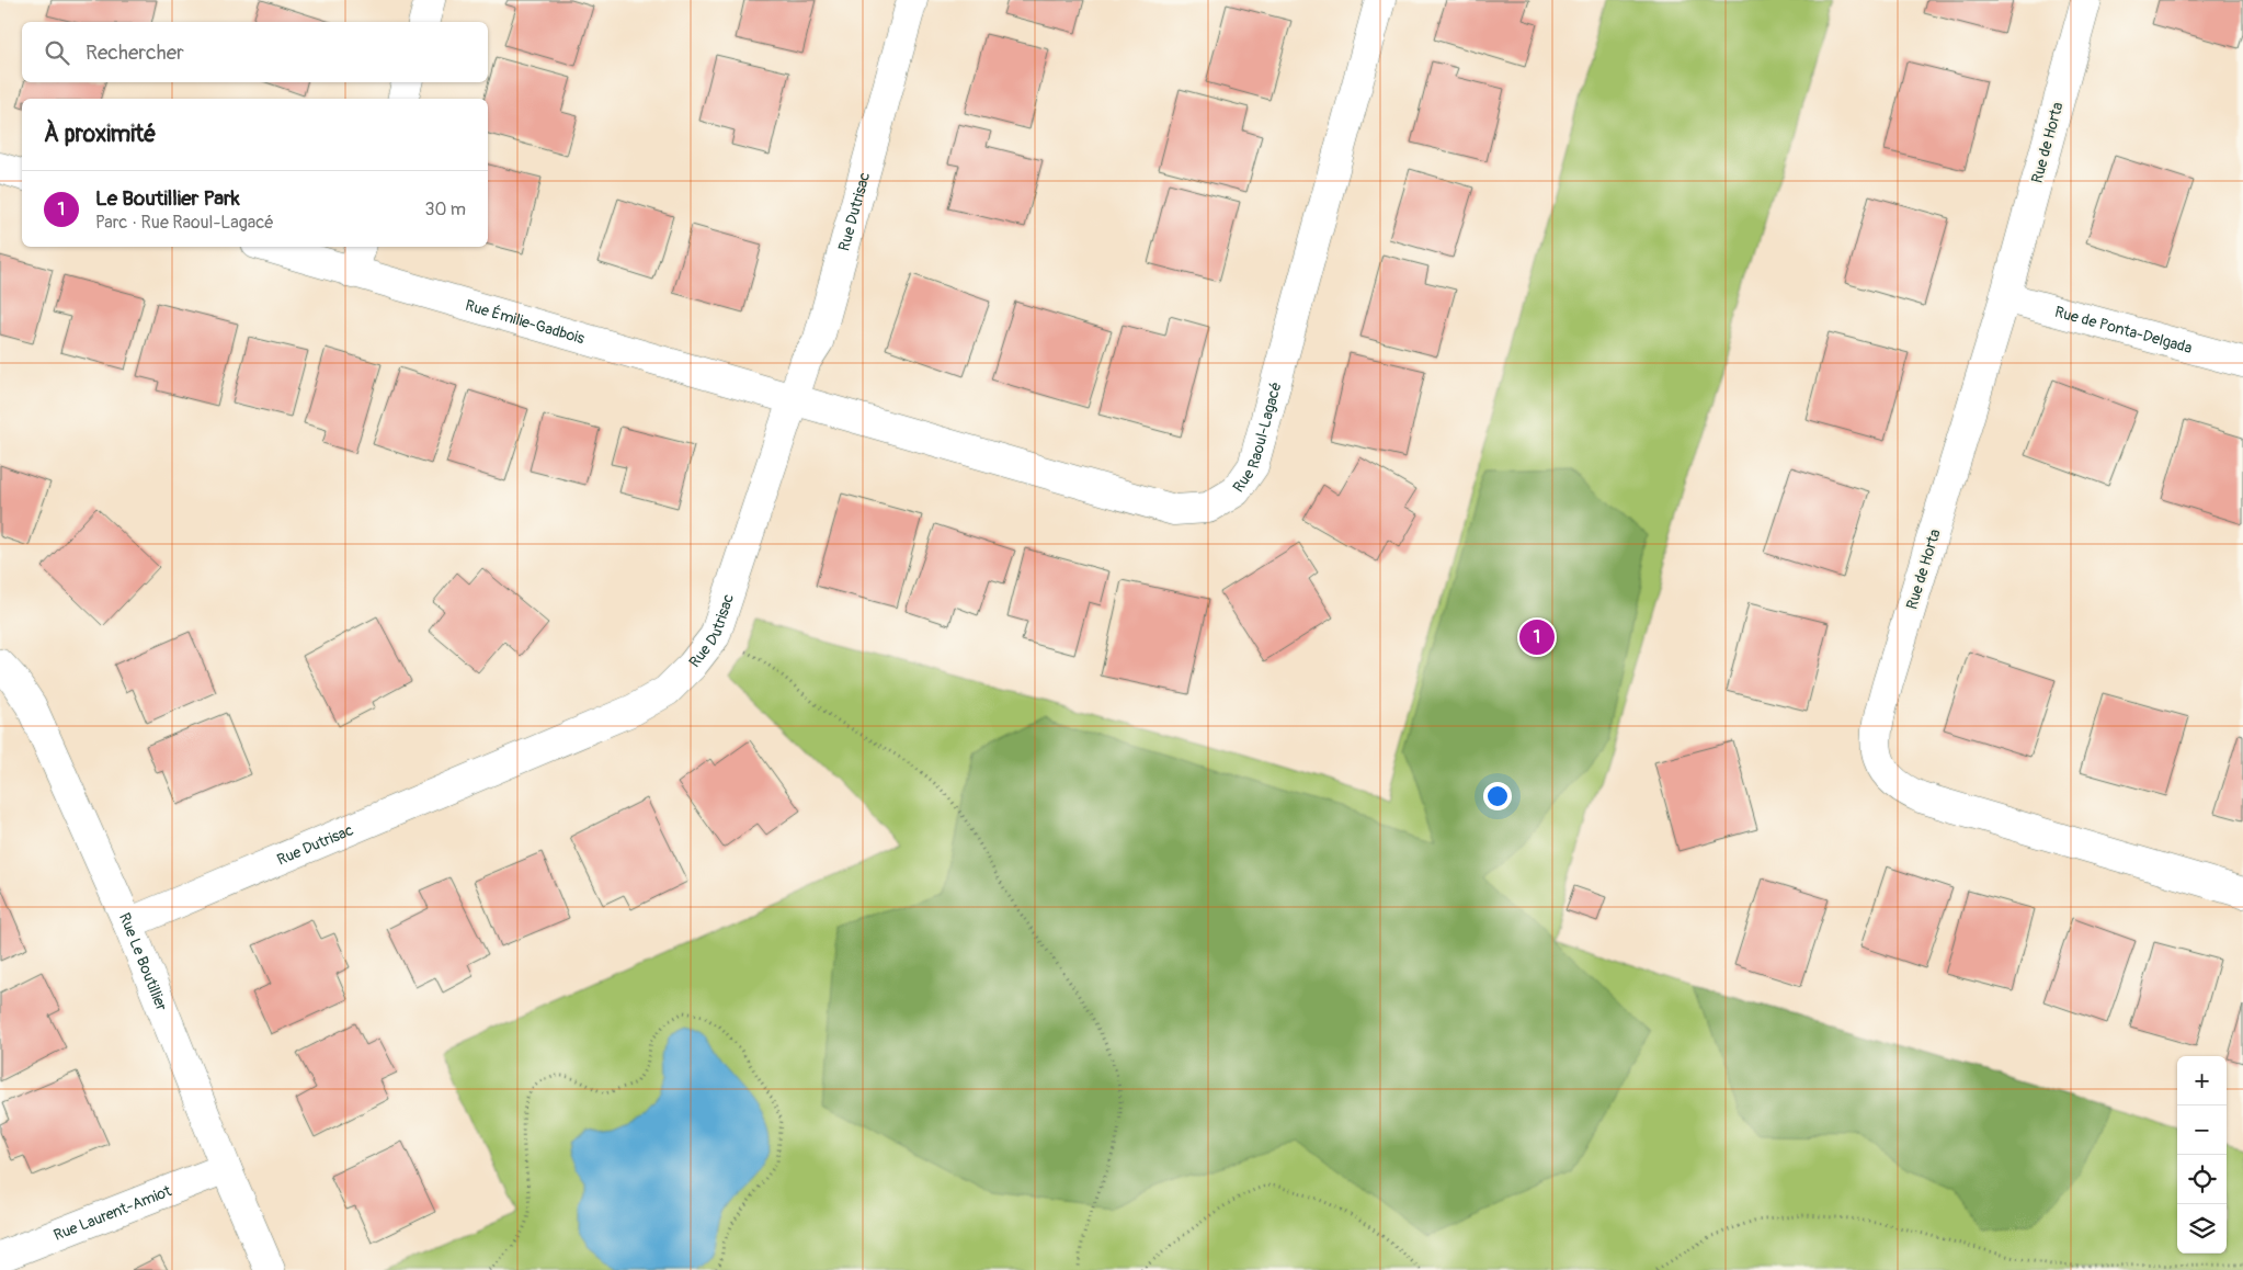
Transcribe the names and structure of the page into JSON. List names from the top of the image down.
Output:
{
  "streets": {
    "street": [
      "Rue de Horta",
      "Rue Dutrisac",
      "Rue Émilie-Gadbois",
      "Rue de Ponta-Delgada",
      "Rue Raoul-Lagacé",
      "Rue Le Boutillier",
      "Rue Laurent-Amiot"
    ]
  },
  "crossings": [
    ["Rue de Horta", "Rue de Ponta-Delgada"],
    ["Rue Dutrisac", "Rue Émilie-Gadbois"],
    ["Rue Dutrisac", "Rue Raoul-Lagacé"],
    ["Rue Dutrisac", "Rue Le Boutillier"],
    ["Rue Émilie-Gadbois", "Rue Raoul-Lagacé"],
    ["Rue Le Boutillier", "Rue Laurent-Amiot"]
  ],
  "page": {
    "search": "Rechercher",
    "heading": "À proximité",
    "list": [
      {
        "mark": "1",
        "name": "Le Boutillier Park",
        "note": "Parc · Rue Raoul-Lagacé",
        "value": "30 m"
      }
    ],
    "pins": "1",
    "map_buttons": ["+", "−"]
  }
}
